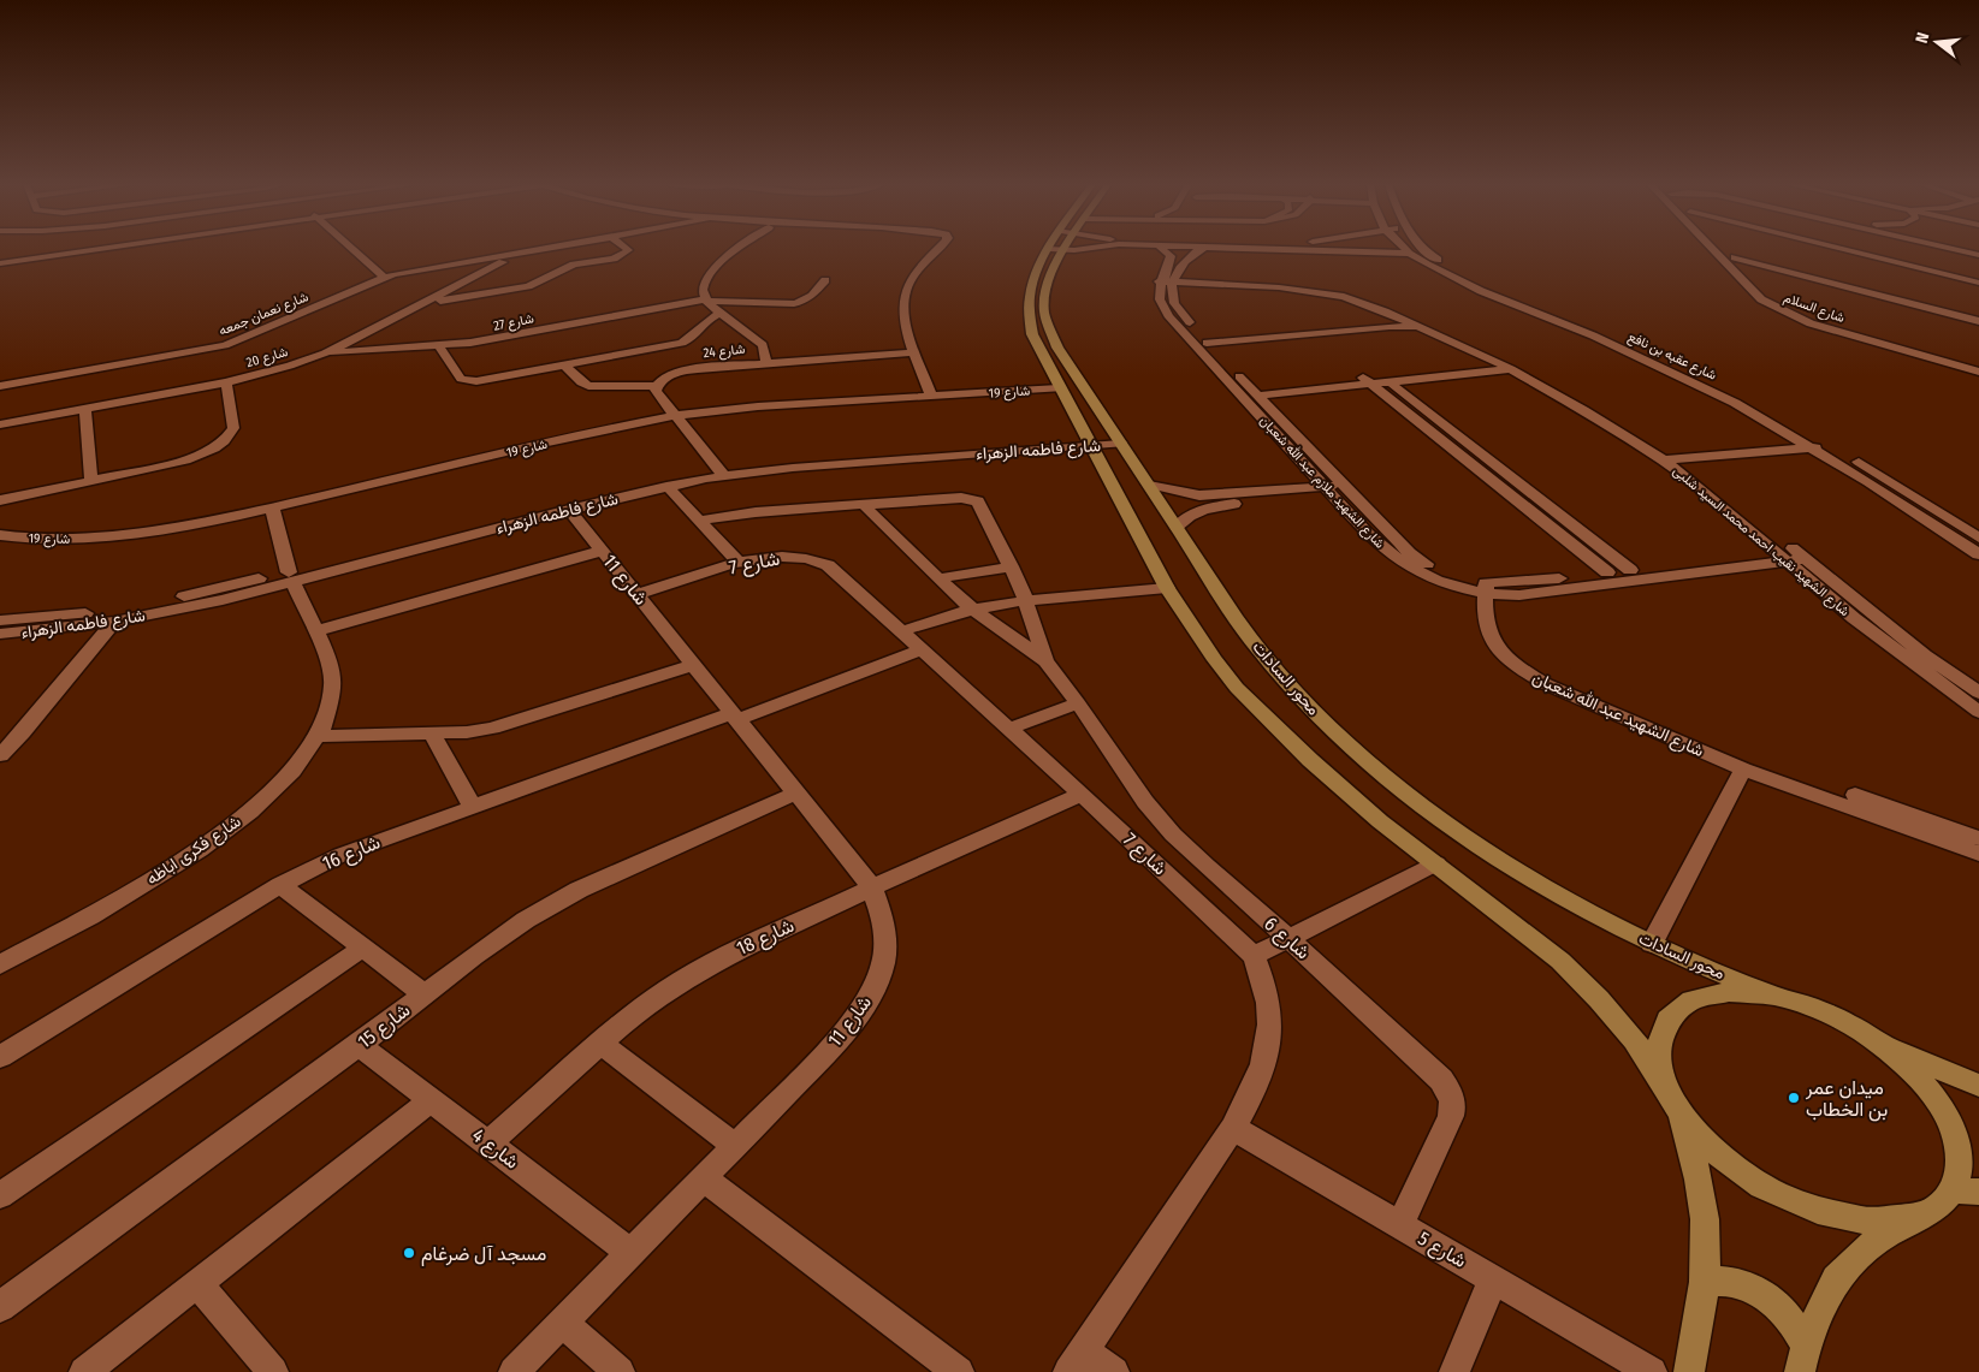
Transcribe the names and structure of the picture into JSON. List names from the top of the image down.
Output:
{
  "streets": {
    "street": [
      "شارع السلام",
      "شارع نعمان جمعه",
      "شارع 27",
      "شارع 24",
      "شارع عقبه بن نافع",
      "شارع 20",
      "شارع 19",
      "شارع فاطمه الزهراء",
      "شارع الشهيد ملازم عبد الله شعبان",
      "شارع الشهيد نقيب احمد محمد السيد شلبى",
      "شارع 7",
      "شارع 11",
      "محور السادات",
      "شارع الشهيد عبد الله شعبان",
      "شارع فكرى اباظه",
      "شارع 16",
      "شارع 18",
      "شارع 6",
      "شارع 15",
      "شارع 4",
      "شارع 5"
    ]
  },
  "crossings": [
    ["شارع نعمان جمعه", "شارع 20"],
    ["شارع 27", "شارع 20"],
    ["شارع 19", "محور السادات"],
    ["شارع 19", "شارع فكرى اباظه"],
    ["شارع فاطمه الزهراء", "شارع 11"],
    ["شارع فاطمه الزهراء", "محور السادات"],
    ["شارع فاطمه الزهراء", "شارع فكرى اباظه"],
    ["شارع الشهيد ملازم عبد الله شعبان", "شارع الشهيد نقيب احمد محمد السيد شلبى"],
    ["شارع الشهيد ملازم عبد الله شعبان", "شارع الشهيد عبد الله شعبان"],
    ["شارع 7", "شارع 11"],
    ["شارع 7", "شارع 16"],
    ["شارع 7", "شارع 18"],
    ["شارع 7", "شارع 5"],
    ["شارع 11", "شارع 16"],
    ["شارع 11", "شارع 18"],
    ["شارع 11", "شارع 15"],
    ["شارع 11", "شارع 4"],
    ["شارع 18", "شارع 4"],
    ["شارع 6", "شارع 5"],
    ["شارع 15", "شارع 4"]
  ],
  "places": ["ميدان عمر بن الخطاب", "مسجد آل ضرغام"],
  "north": "left"
}
